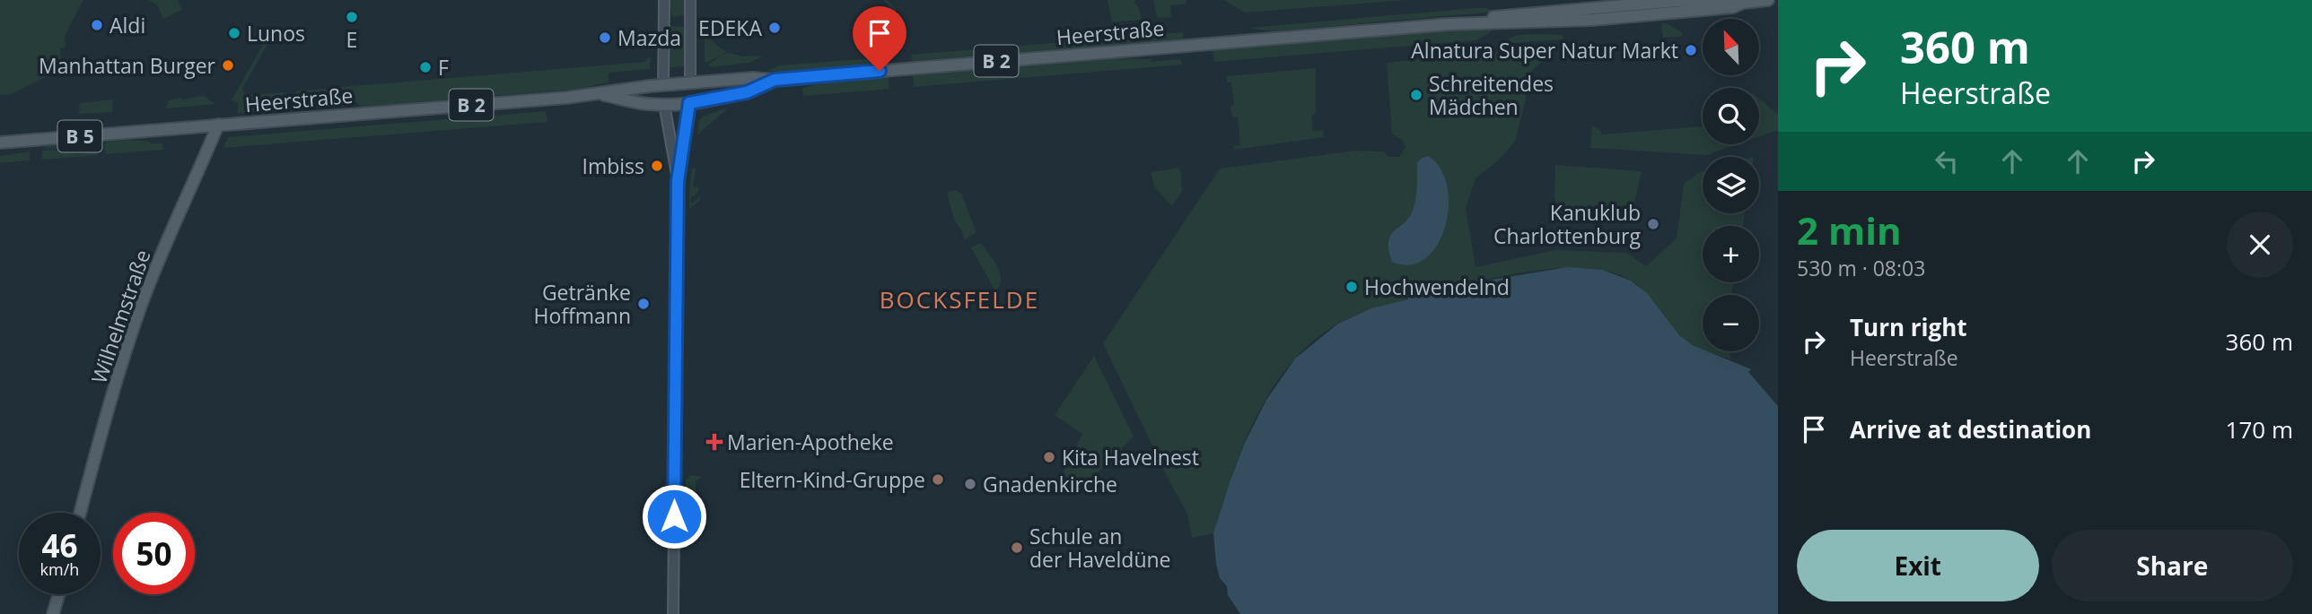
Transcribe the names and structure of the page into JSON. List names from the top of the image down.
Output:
{
  "streets": {
    "main road": [
      "Heerstraße",
      "B 2",
      "B 5",
      "Wilhelmstraße"
    ]
  },
  "crossings": [
    ["Heerstraße", "Wilhelmstraße"]
  ],
  "districts": ["BOCKSFELDE"],
  "places": {
    "other": [
      "E",
      "Aldi",
      "EDEKA",
      "Lunos",
      "Mazda",
      "Alnatura Super Natur Markt",
      "Manhattan Burger",
      "F",
      "Schreitendes Mädchen",
      "Imbiss",
      "Kanuklub Charlottenburg",
      "Hochwendelnd",
      "Getränke Hoffmann",
      "Kita Havelnest",
      "Eltern-Kind-Gruppe",
      "Gnadenkirche",
      "Schule an der Haveldüne"
    ],
    "health": ["Marien-Apotheke"]
  },
  "north": "top left",
  "page": {
    "turn": ["360 m", "Heerstraße"],
    "map_buttons": ["+", "−"],
    "heading": ["2 min", "530 m · 08:03"],
    "list": [
      {
        "name": "Turn right",
        "note": "Heerstraße",
        "value": "360 m"
      },
      {
        "name": "Arrive at destination",
        "value": "170 m"
      }
    ],
    "speed": "46 km/h",
    "limit": "50",
    "buttons": ["Exit", "Share"]
  }
}
